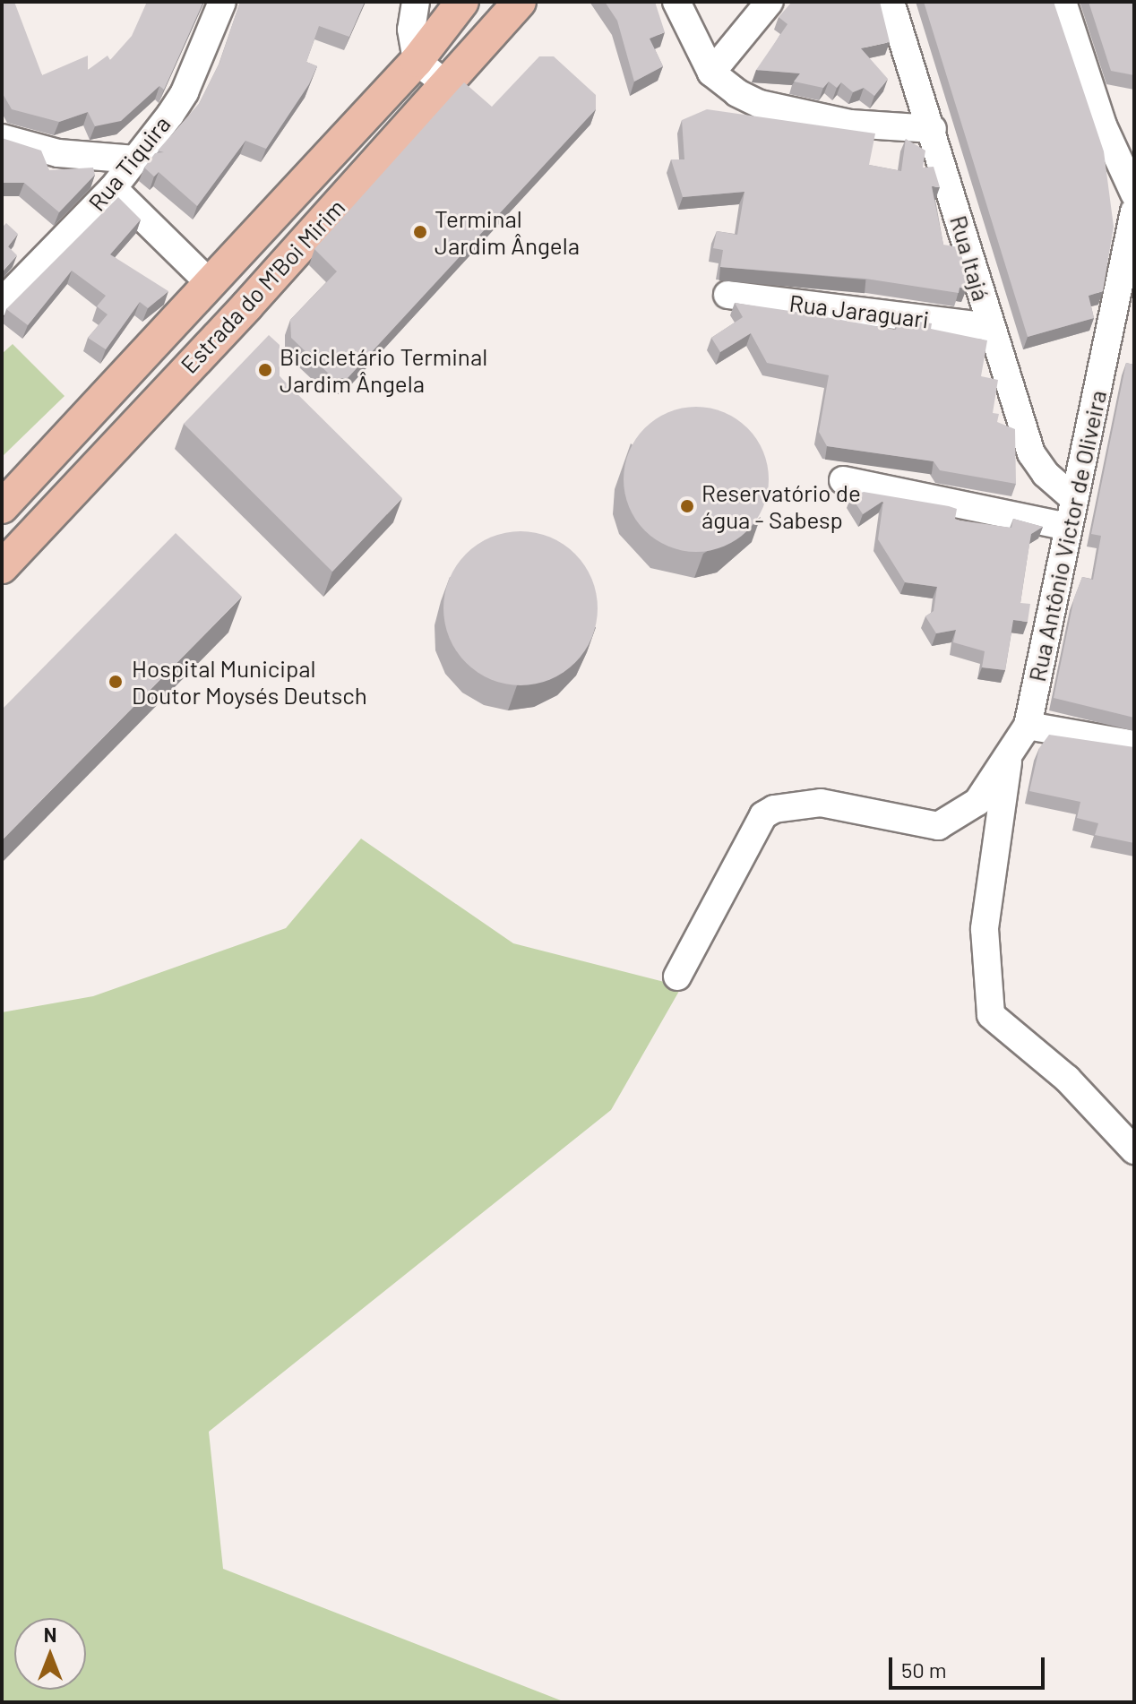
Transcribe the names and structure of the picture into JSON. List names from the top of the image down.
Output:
{
  "streets": {
    "main road": ["Estrada do M'Boi Mirim"],
    "street": [
      "Rua Tiquira",
      "Rua Itajá",
      "Rua Jaraguari",
      "Rua Antônio Victor de Oliveira"
    ]
  },
  "crossings": [
    ["Rua Itajá", "Rua Jaraguari"],
    ["Rua Itajá", "Rua Antônio Victor de Oliveira"]
  ],
  "places": [
    "Terminal Jardim Ângela",
    "Bicicletário Terminal Jardim Ângela",
    "Reservatório de água - Sabesp",
    "Hospital Municipal Doutor Moysés Deutsch"
  ],
  "scale_bar": "50 m",
  "north": "top"
}
